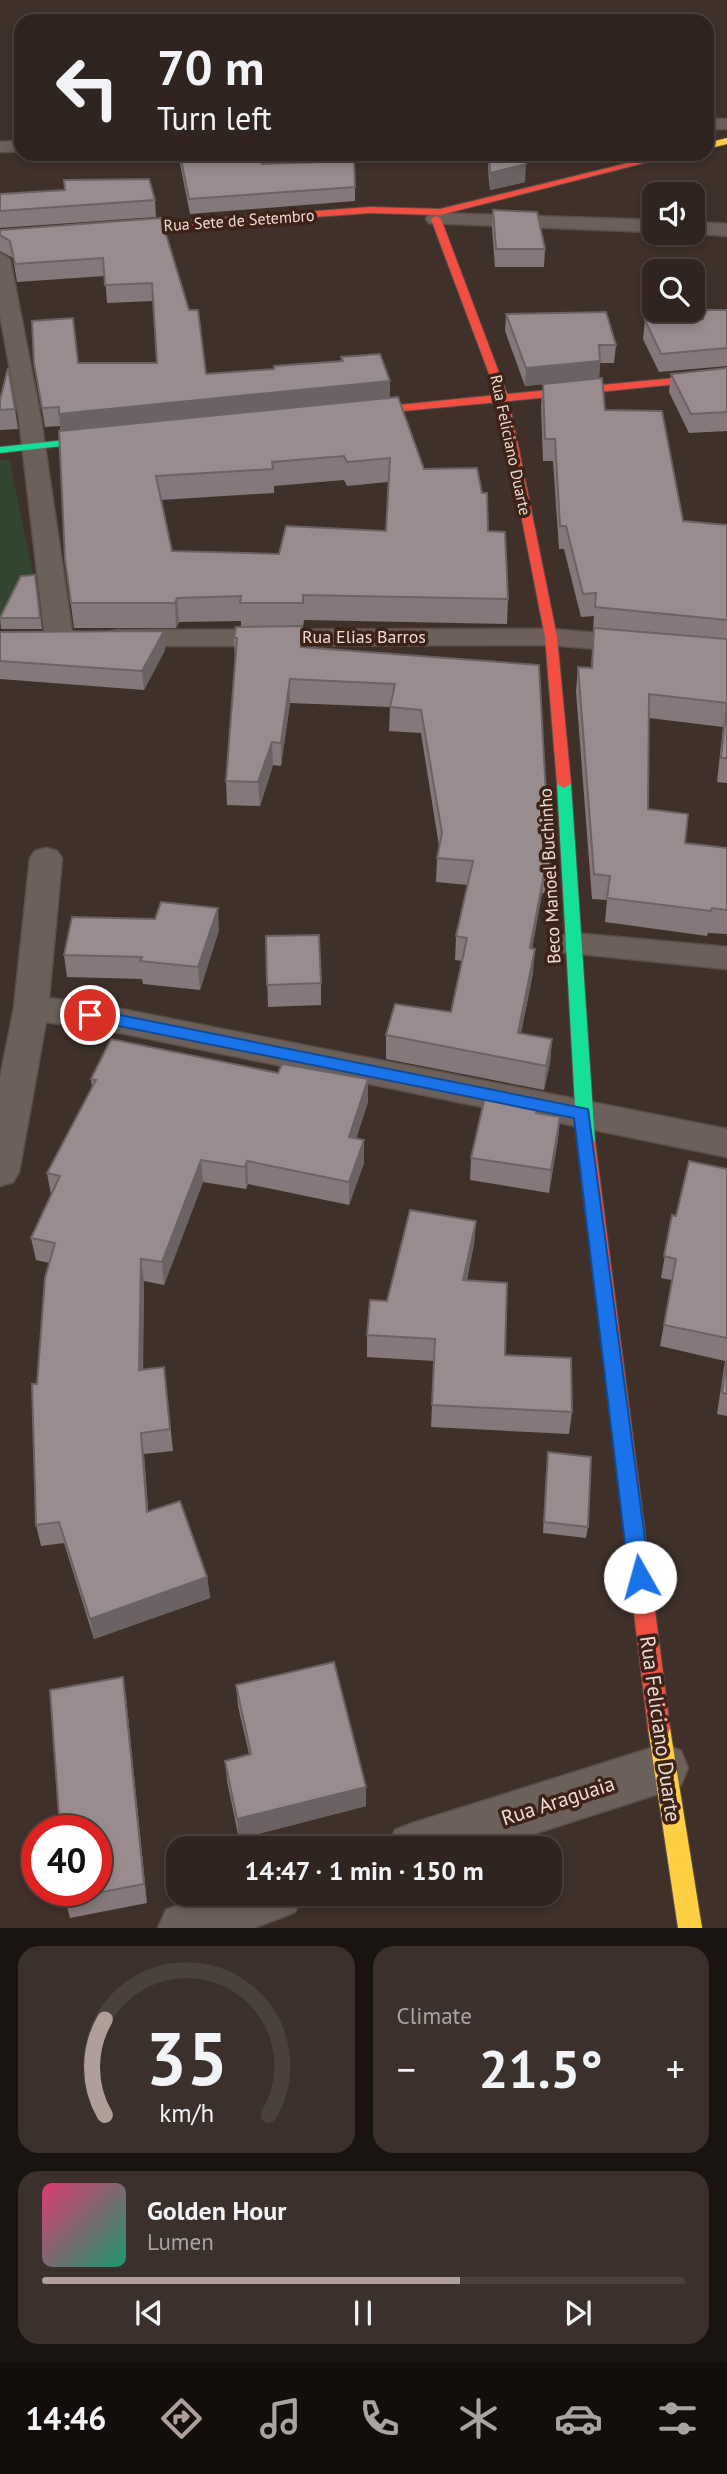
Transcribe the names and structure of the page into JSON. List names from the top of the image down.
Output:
{
  "streets": {
    "street": [
      "Rua Sete de Setembro",
      "Rua Feliciano Duarte",
      "Rua Elias Barros",
      "Beco Manoel Buchinho",
      "Rua Araguaia"
    ]
  },
  "crossings": [
    ["Rua Sete de Setembro", "Rua Feliciano Duarte"],
    ["Rua Feliciano Duarte", "Rua Elias Barros"],
    ["Rua Feliciano Duarte", "Beco Manoel Buchinho"],
    ["Rua Feliciano Duarte", "Rua Araguaia"],
    ["Rua Elias Barros", "Beco Manoel Buchinho"]
  ],
  "page": {
    "turn": ["70 m", "Turn left"],
    "limit": "40",
    "trip": "14:47 · 1 min · 150 m",
    "tile": "Climate",
    "heat": ["−", "21.5°", "+"],
    "song": ["Golden Hour", "Lumen"],
    "tabs": "14:46",
    "gauge": ["35", "km/h"]
  }
}
